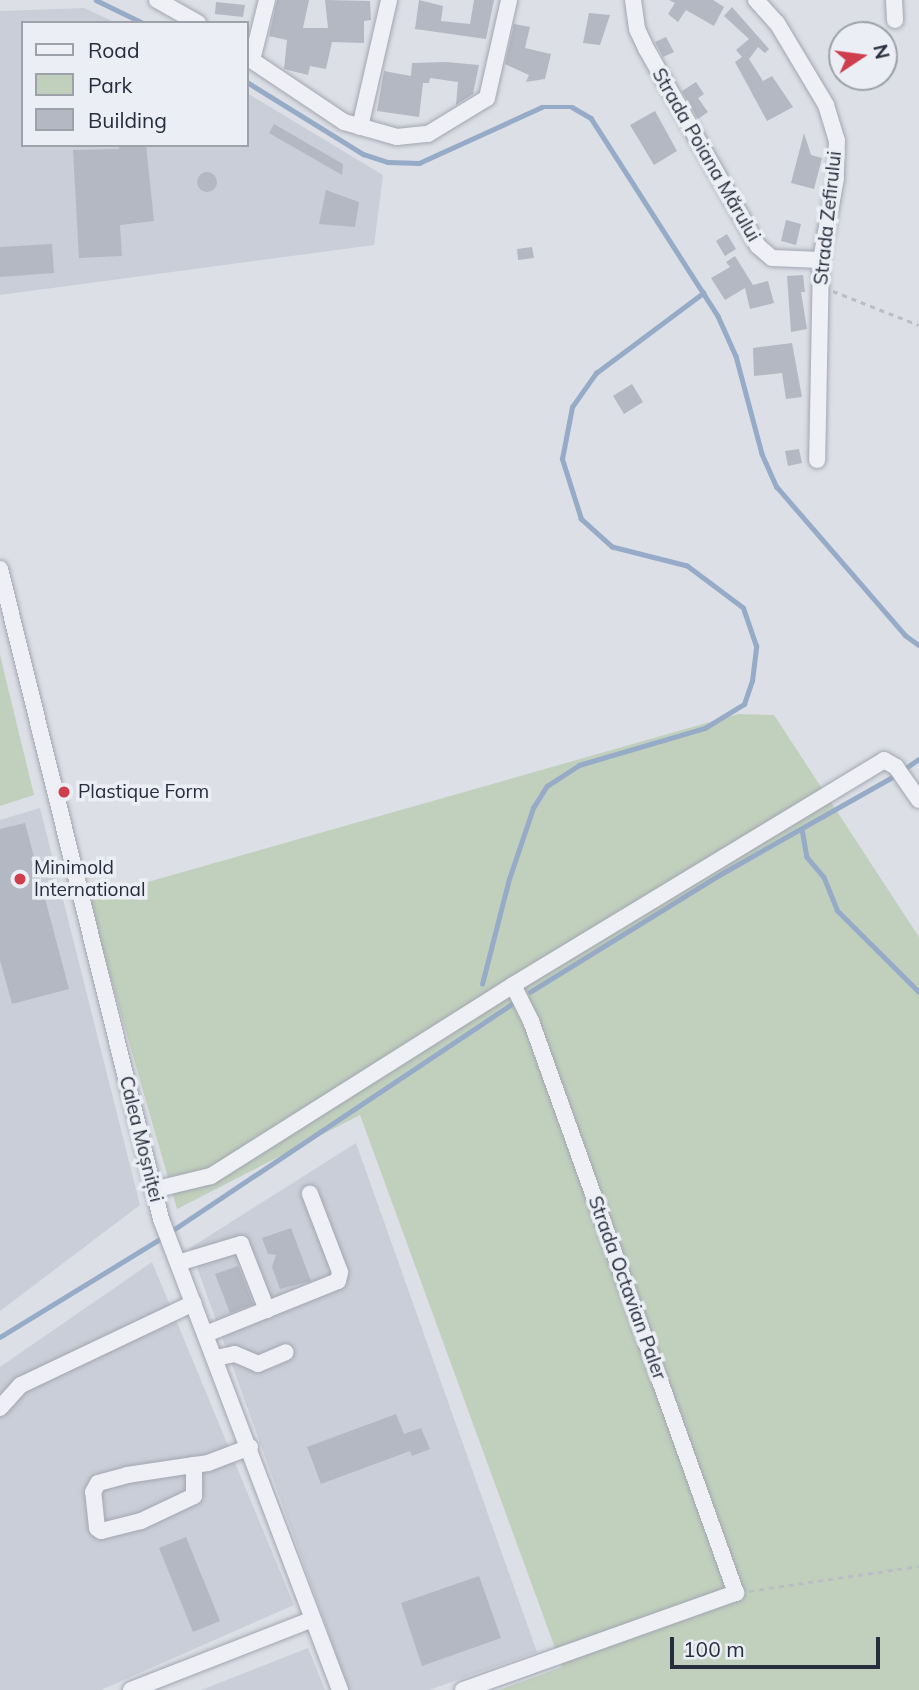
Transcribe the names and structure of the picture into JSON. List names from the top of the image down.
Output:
{
  "streets": {
    "street": [
      "Strada Poiana Mărului",
      "Strada Zefirului",
      "Calea Moșniței",
      "Strada Octavian Paler"
    ]
  },
  "crossings": [
    ["Strada Poiana Mărului", "Strada Zefirului"]
  ],
  "places": ["Plastique Form", "Minimold International"],
  "legend": ["Road", "Park", "Building"],
  "scale_bar": "100 m",
  "north": "right"
}
